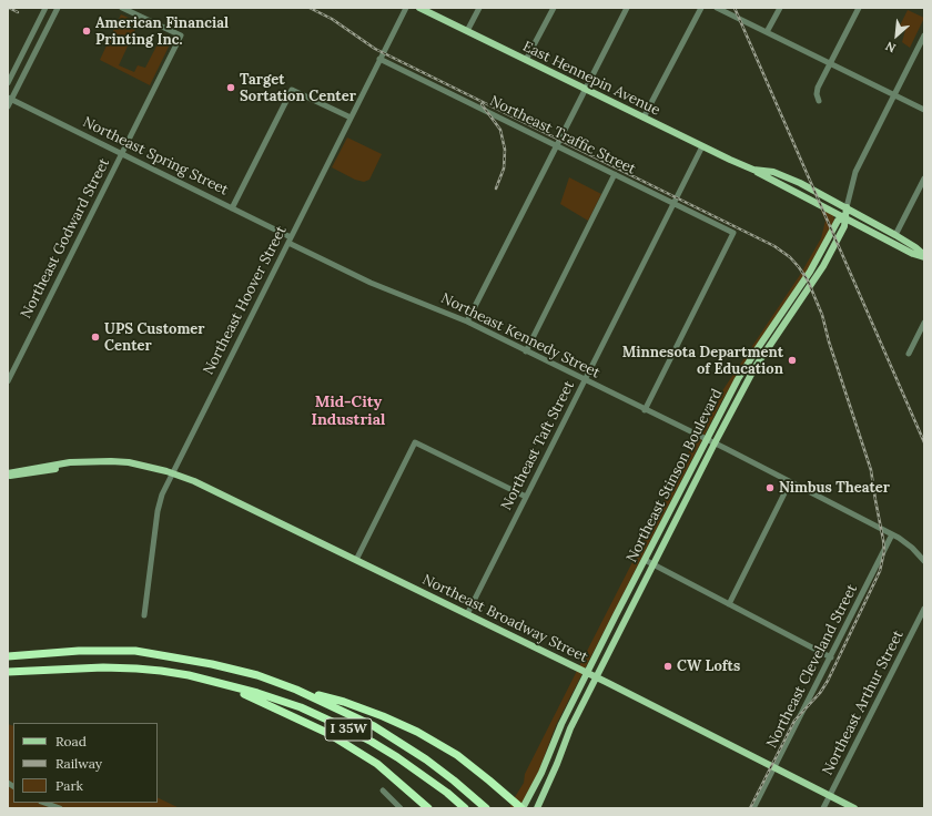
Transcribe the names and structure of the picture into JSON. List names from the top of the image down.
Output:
{
  "streets": {
    "highway": ["I 35W"],
    "main road": ["East Hennepin Avenue", "Northeast Stinson Boulevard", "Northeast Broadway Street"],
    "street": [
      "Northeast Traffic Street",
      "Northeast Spring Street",
      "Northeast Godward Street",
      "Northeast Hoover Street",
      "Northeast Kennedy Street",
      "Northeast Taft Street",
      "Northeast Cleveland Street",
      "Northeast Arthur Street"
    ]
  },
  "crossings": [
    ["East Hennepin Avenue", "Northeast Taft Street"],
    ["East Hennepin Avenue", "Northeast Stinson Boulevard"],
    ["Northeast Traffic Street", "Northeast Hoover Street"],
    ["Northeast Traffic Street", "Northeast Kennedy Street"],
    ["Northeast Traffic Street", "Northeast Taft Street"],
    ["Northeast Spring Street", "Northeast Godward Street"],
    ["Northeast Spring Street", "Northeast Hoover Street"],
    ["Northeast Spring Street", "Northeast Kennedy Street"],
    ["Northeast Hoover Street", "Northeast Kennedy Street"],
    ["Northeast Hoover Street", "Northeast Broadway Street"],
    ["Northeast Kennedy Street", "Northeast Taft Street"],
    ["Northeast Kennedy Street", "Northeast Stinson Boulevard"],
    ["Northeast Kennedy Street", "Northeast Cleveland Street"],
    ["Northeast Taft Street", "Northeast Broadway Street"],
    ["Northeast Stinson Boulevard", "Northeast Broadway Street"],
    ["Northeast Broadway Street", "Northeast Cleveland Street"],
    ["Northeast Broadway Street", "Northeast Arthur Street"]
  ],
  "districts": ["Mid-City Industrial"],
  "places": [
    "American Financial Printing Inc.",
    "Target Sortation Center",
    "UPS Customer Center",
    "Minnesota Department of Education",
    "Nimbus Theater",
    "CW Lofts"
  ],
  "legend": ["Road", "Railway", "Park"],
  "north": "bottom left"
}
